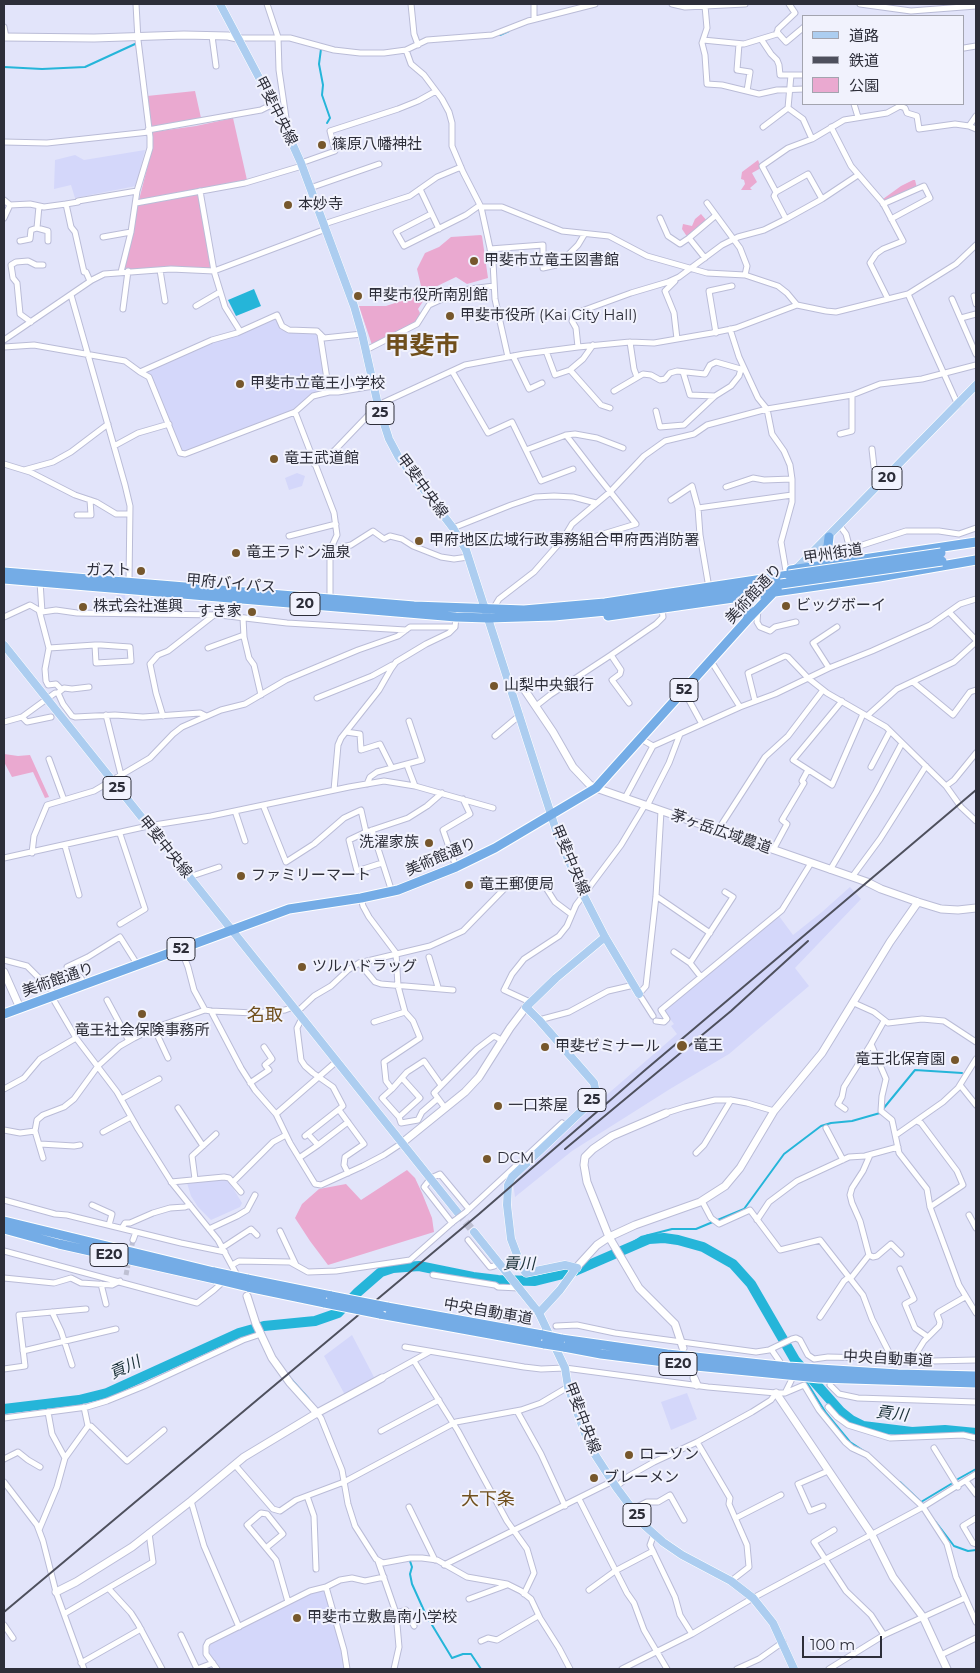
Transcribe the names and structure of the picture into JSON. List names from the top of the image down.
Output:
{
  "streets": {
    "highway": [
      "20",
      "甲州街道",
      "甲府バイパス",
      "美術館通り",
      "52",
      "E20",
      "中央自動車道"
    ],
    "main road": ["甲斐中央線", "25"],
    "street": ["茅ヶ岳広域農道"]
  },
  "crossings": [
    ["甲斐中央線", "甲府バイパス"],
    ["甲斐中央線", "美術館通り"],
    ["甲斐中央線", "茅ヶ岳広域農道"],
    ["20", "美術館通り"],
    ["甲州街道", "甲府バイパス"],
    ["甲州街道", "美術館通り"],
    ["美術館通り", "茅ヶ岳広域農道"]
  ],
  "districts": ["甲斐市", "名取", "大下条"],
  "water": ["貢川"],
  "places": [
    "篠原八幡神社",
    "本妙寺",
    "甲斐市立竜王図書館",
    "甲斐市役所南別館",
    "甲斐市役所 (Kai City Hall)",
    "甲斐市立竜王小学校",
    "竜王武道館",
    "甲府地区広域行政事務組合甲府西消防署",
    "竜王ラドン温泉",
    "ガスト",
    "ビッグボーイ",
    "株式会社進興",
    "すき家",
    "山梨中央銀行",
    "洗濯家族",
    "ファミリーマート",
    "竜王郵便局",
    "ツルハドラッグ",
    "竜王社会保険事務所",
    "竜王",
    "甲斐ゼミナール",
    "竜王北保育園",
    "一口茶屋",
    "DCM",
    "ローソン",
    "ブレーメン",
    "甲斐市立敷島南小学校"
  ],
  "legend": ["道路", "鉄道", "公園"],
  "scale_bar": "100 m"
}
